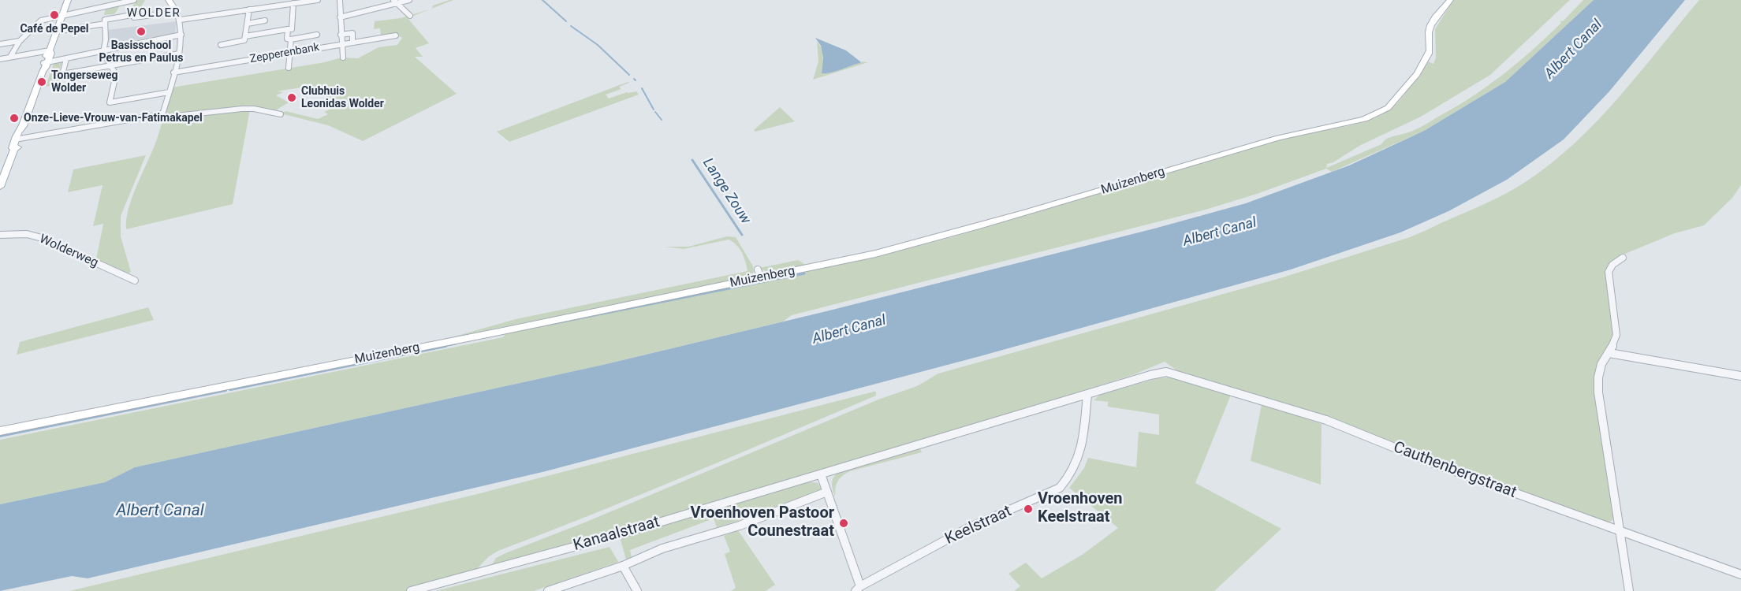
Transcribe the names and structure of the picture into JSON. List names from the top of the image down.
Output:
{
  "streets": {
    "street": [
      "Zepperenbank",
      "Muizenberg",
      "Wolderweg",
      "Cauthenbergstraat",
      "Keelstraat",
      "Kanaalstraat"
    ]
  },
  "crossings": [
    ["Cauthenbergstraat", "Keelstraat"]
  ],
  "districts": ["WOLDER"],
  "water": ["Albert Canal", "Lange Zouw"],
  "places": [
    "Café de Pepel",
    "Basisschool Petrus en Paulus",
    "Tongerseweg Wolder",
    "Clubhuis Leonidas Wolder",
    "Onze-Lieve-Vrouw-van-Fatimakapel",
    "Vroenhoven Keelstraat",
    "Vroenhoven Pastoor Counestraat"
  ]
}
